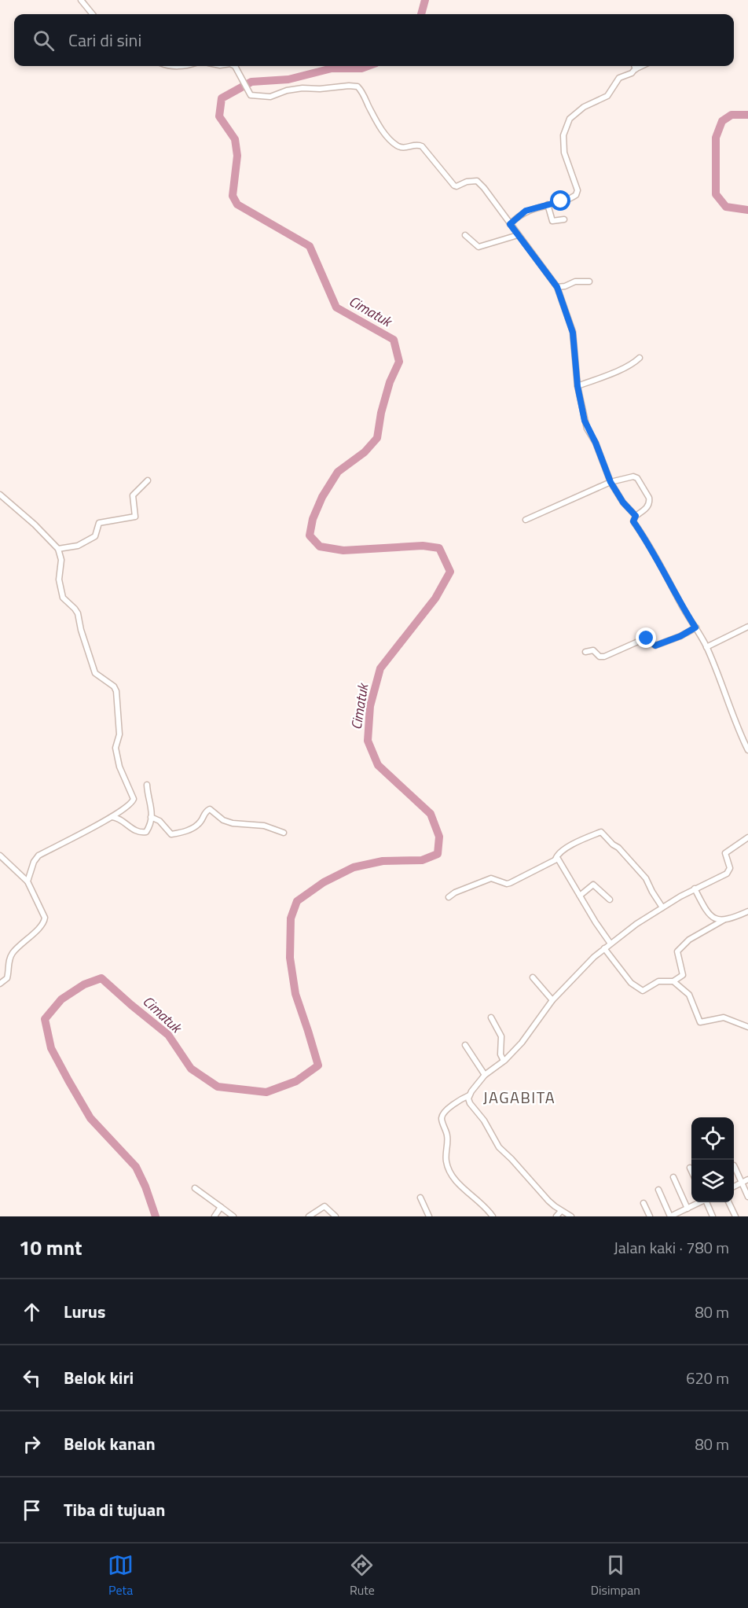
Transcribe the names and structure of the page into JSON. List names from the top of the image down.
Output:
{
  "districts": ["JAGABITA"],
  "water": ["Cimatuk"],
  "page": {
    "search": "Cari di sini",
    "heading": ["10 mnt", "Jalan kaki · 780 m"],
    "list": [
      ["Lurus", "80 m"],
      ["Belok kiri", "620 m"],
      ["Belok kanan", "80 m"],
      "Tiba di tujuan"
    ],
    "nav": ["Peta", "Rute", "Disimpan"]
  }
}
